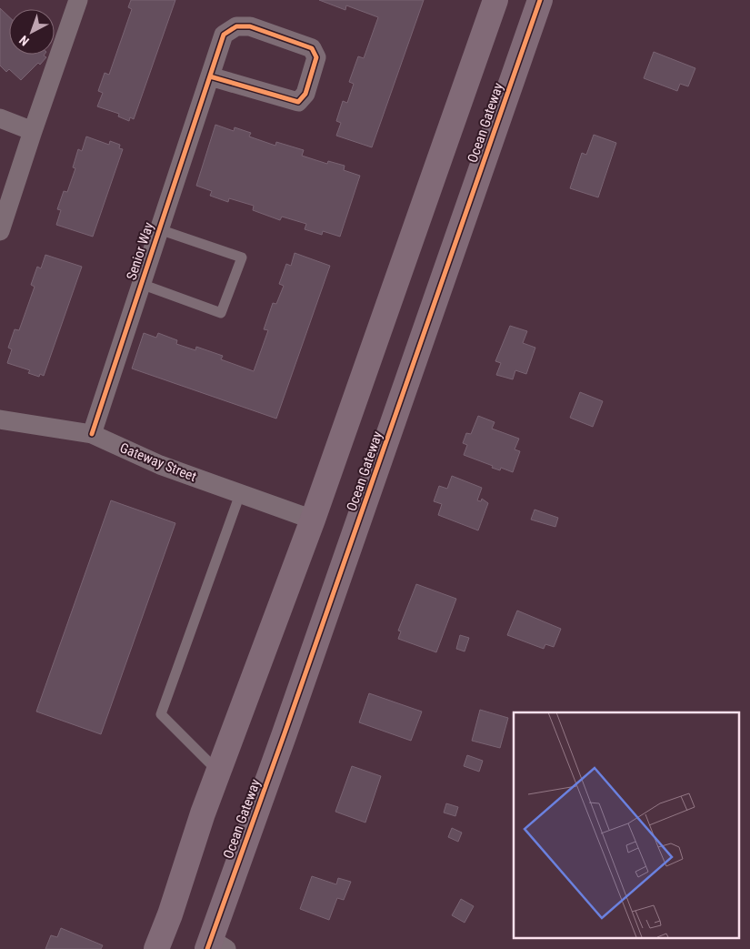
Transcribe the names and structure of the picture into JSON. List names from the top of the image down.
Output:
{
  "streets": {
    "main road": ["Ocean Gateway"],
    "street": ["Senior Way", "Gateway Street"]
  },
  "crossings": [
    ["Senior Way", "Gateway Street"]
  ],
  "north": "bottom left"
}
